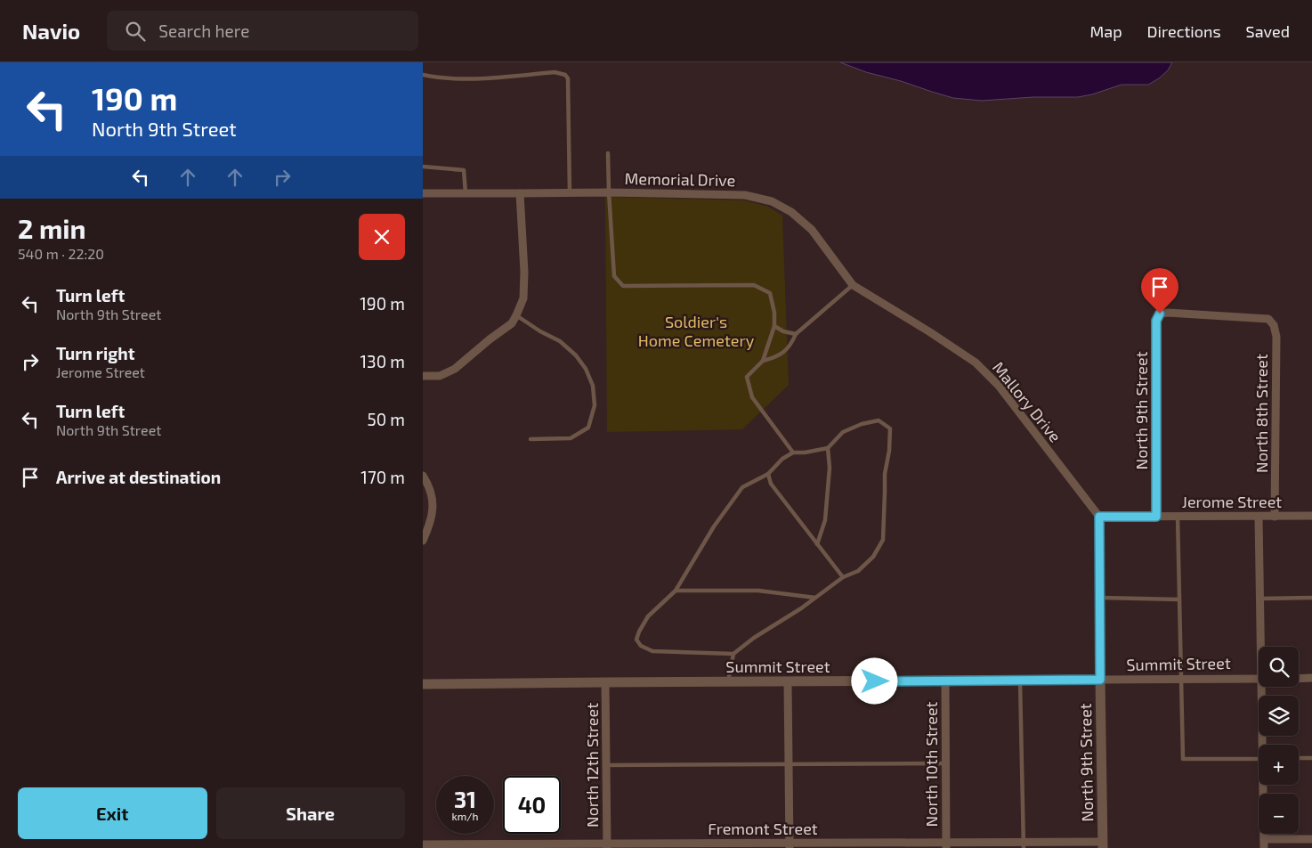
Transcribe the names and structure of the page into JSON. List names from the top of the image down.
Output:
{
  "streets": {
    "street": [
      "Memorial Drive",
      "Mallory Drive",
      "North 9th Street",
      "North 8th Street",
      "Jerome Street",
      "Summit Street",
      "North 10th Street",
      "North 12th Street",
      "Fremont Street"
    ]
  },
  "crossings": [
    ["Memorial Drive", "Mallory Drive"],
    ["Mallory Drive", "North 9th Street"],
    ["Mallory Drive", "Jerome Street"],
    ["North 9th Street", "North 8th Street"],
    ["North 9th Street", "Jerome Street"],
    ["North 9th Street", "Summit Street"],
    ["North 9th Street", "Fremont Street"],
    ["North 8th Street", "Jerome Street"],
    ["Summit Street", "North 10th Street"],
    ["Summit Street", "North 12th Street"],
    ["North 10th Street", "Fremont Street"],
    ["North 12th Street", "Fremont Street"]
  ],
  "parks": ["Soldier's Home Cemetery"],
  "page": {
    "header": "Navio",
    "search": "Search here",
    "nav": ["Map", "Directions", "Saved"],
    "turn": ["190 m", "North 9th Street"],
    "heading": ["2 min", "540 m · 22:20"],
    "list": [
      {
        "name": "Turn left",
        "note": "North 9th Street",
        "value": "190 m"
      },
      {
        "name": "Turn right",
        "note": "Jerome Street",
        "value": "130 m"
      },
      {
        "name": "Turn left",
        "note": "North 9th Street",
        "value": "50 m"
      },
      {
        "name": "Arrive at destination",
        "value": "170 m"
      }
    ],
    "map_buttons": ["+", "−"],
    "speed": "31 km/h",
    "limit": "40",
    "buttons": ["Exit", "Share"]
  }
}
